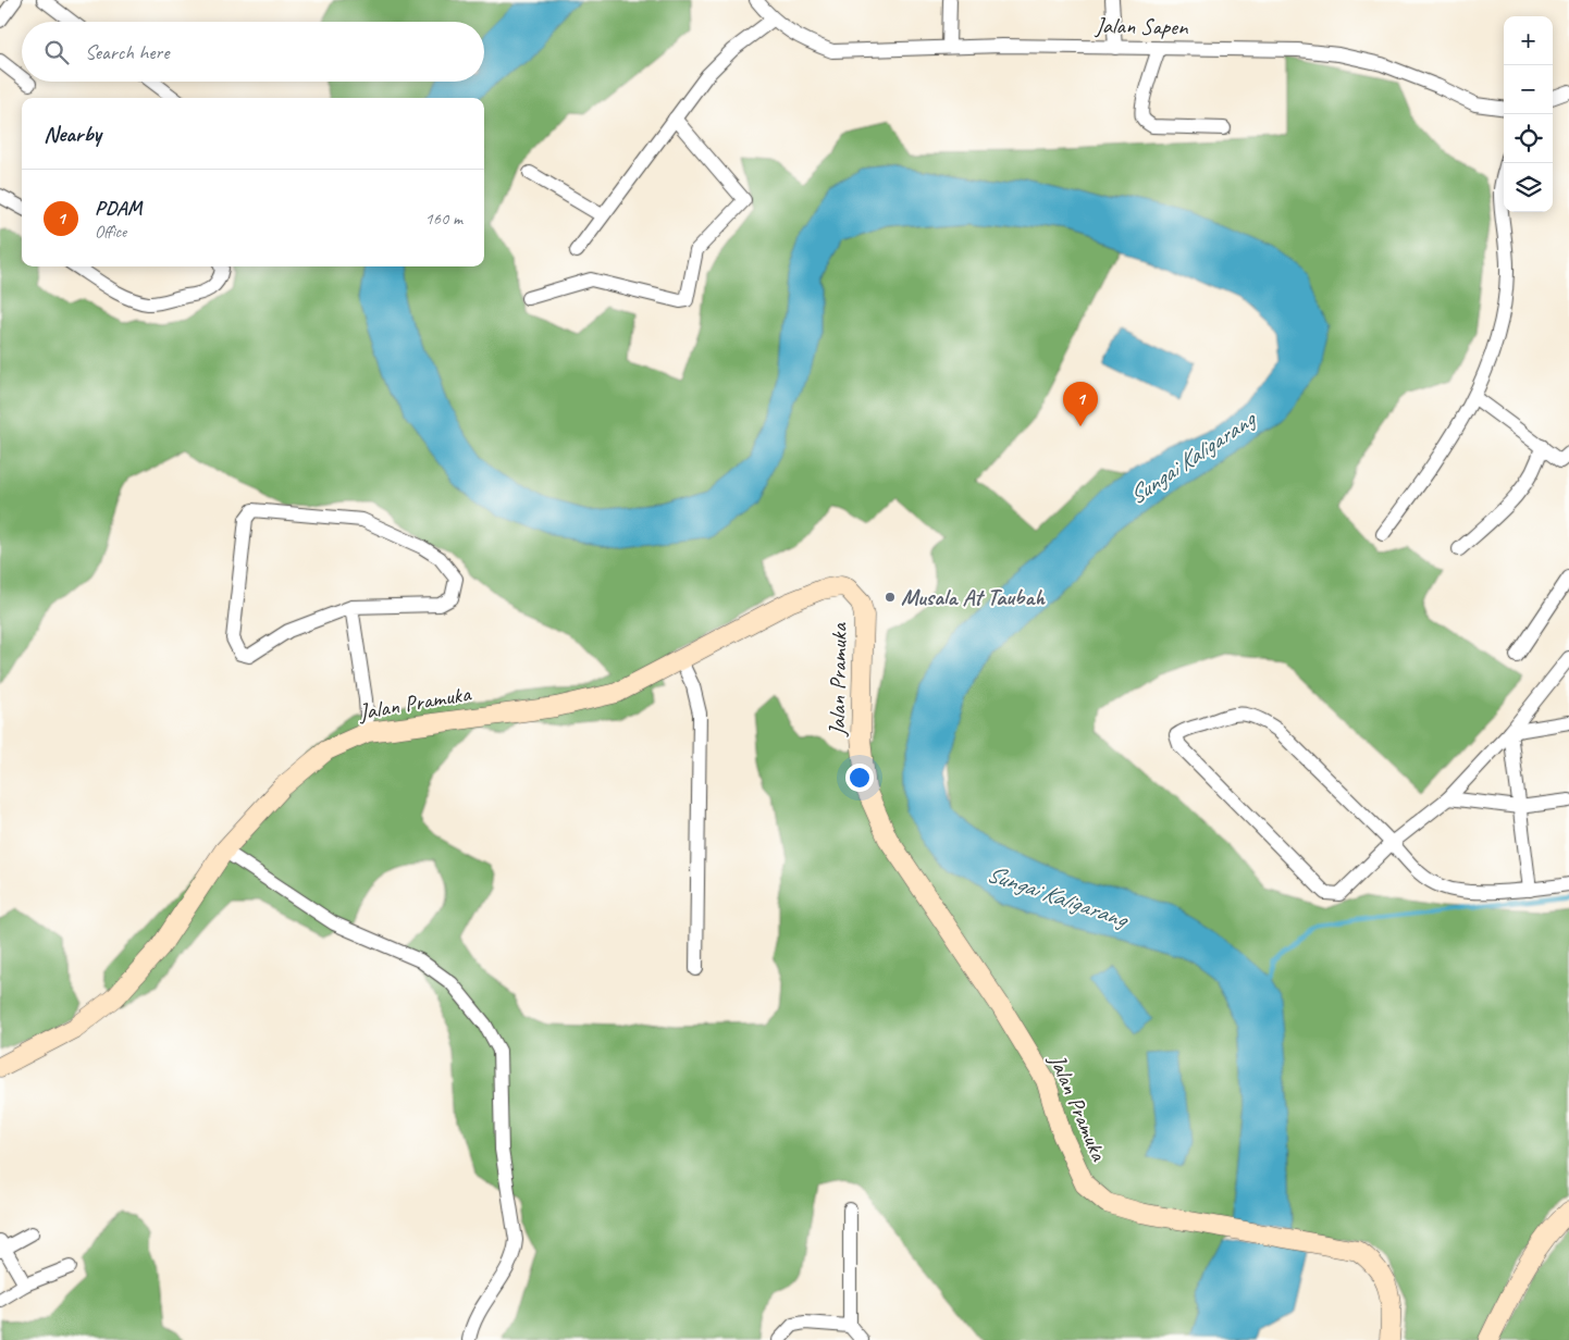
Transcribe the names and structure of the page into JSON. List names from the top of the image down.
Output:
{
  "streets": {
    "main road": ["Jalan Pramuka"],
    "street": ["Jalan Sapen"]
  },
  "water": ["Sungai Kaligarang"],
  "places": ["Musala At Taubah"],
  "page": {
    "map_buttons": ["+", "−"],
    "search": "Search here",
    "heading": "Nearby",
    "list": [
      {
        "mark": "1",
        "name": "PDAM",
        "note": "Office",
        "value": "160 m"
      }
    ],
    "pins": "1"
  }
}
